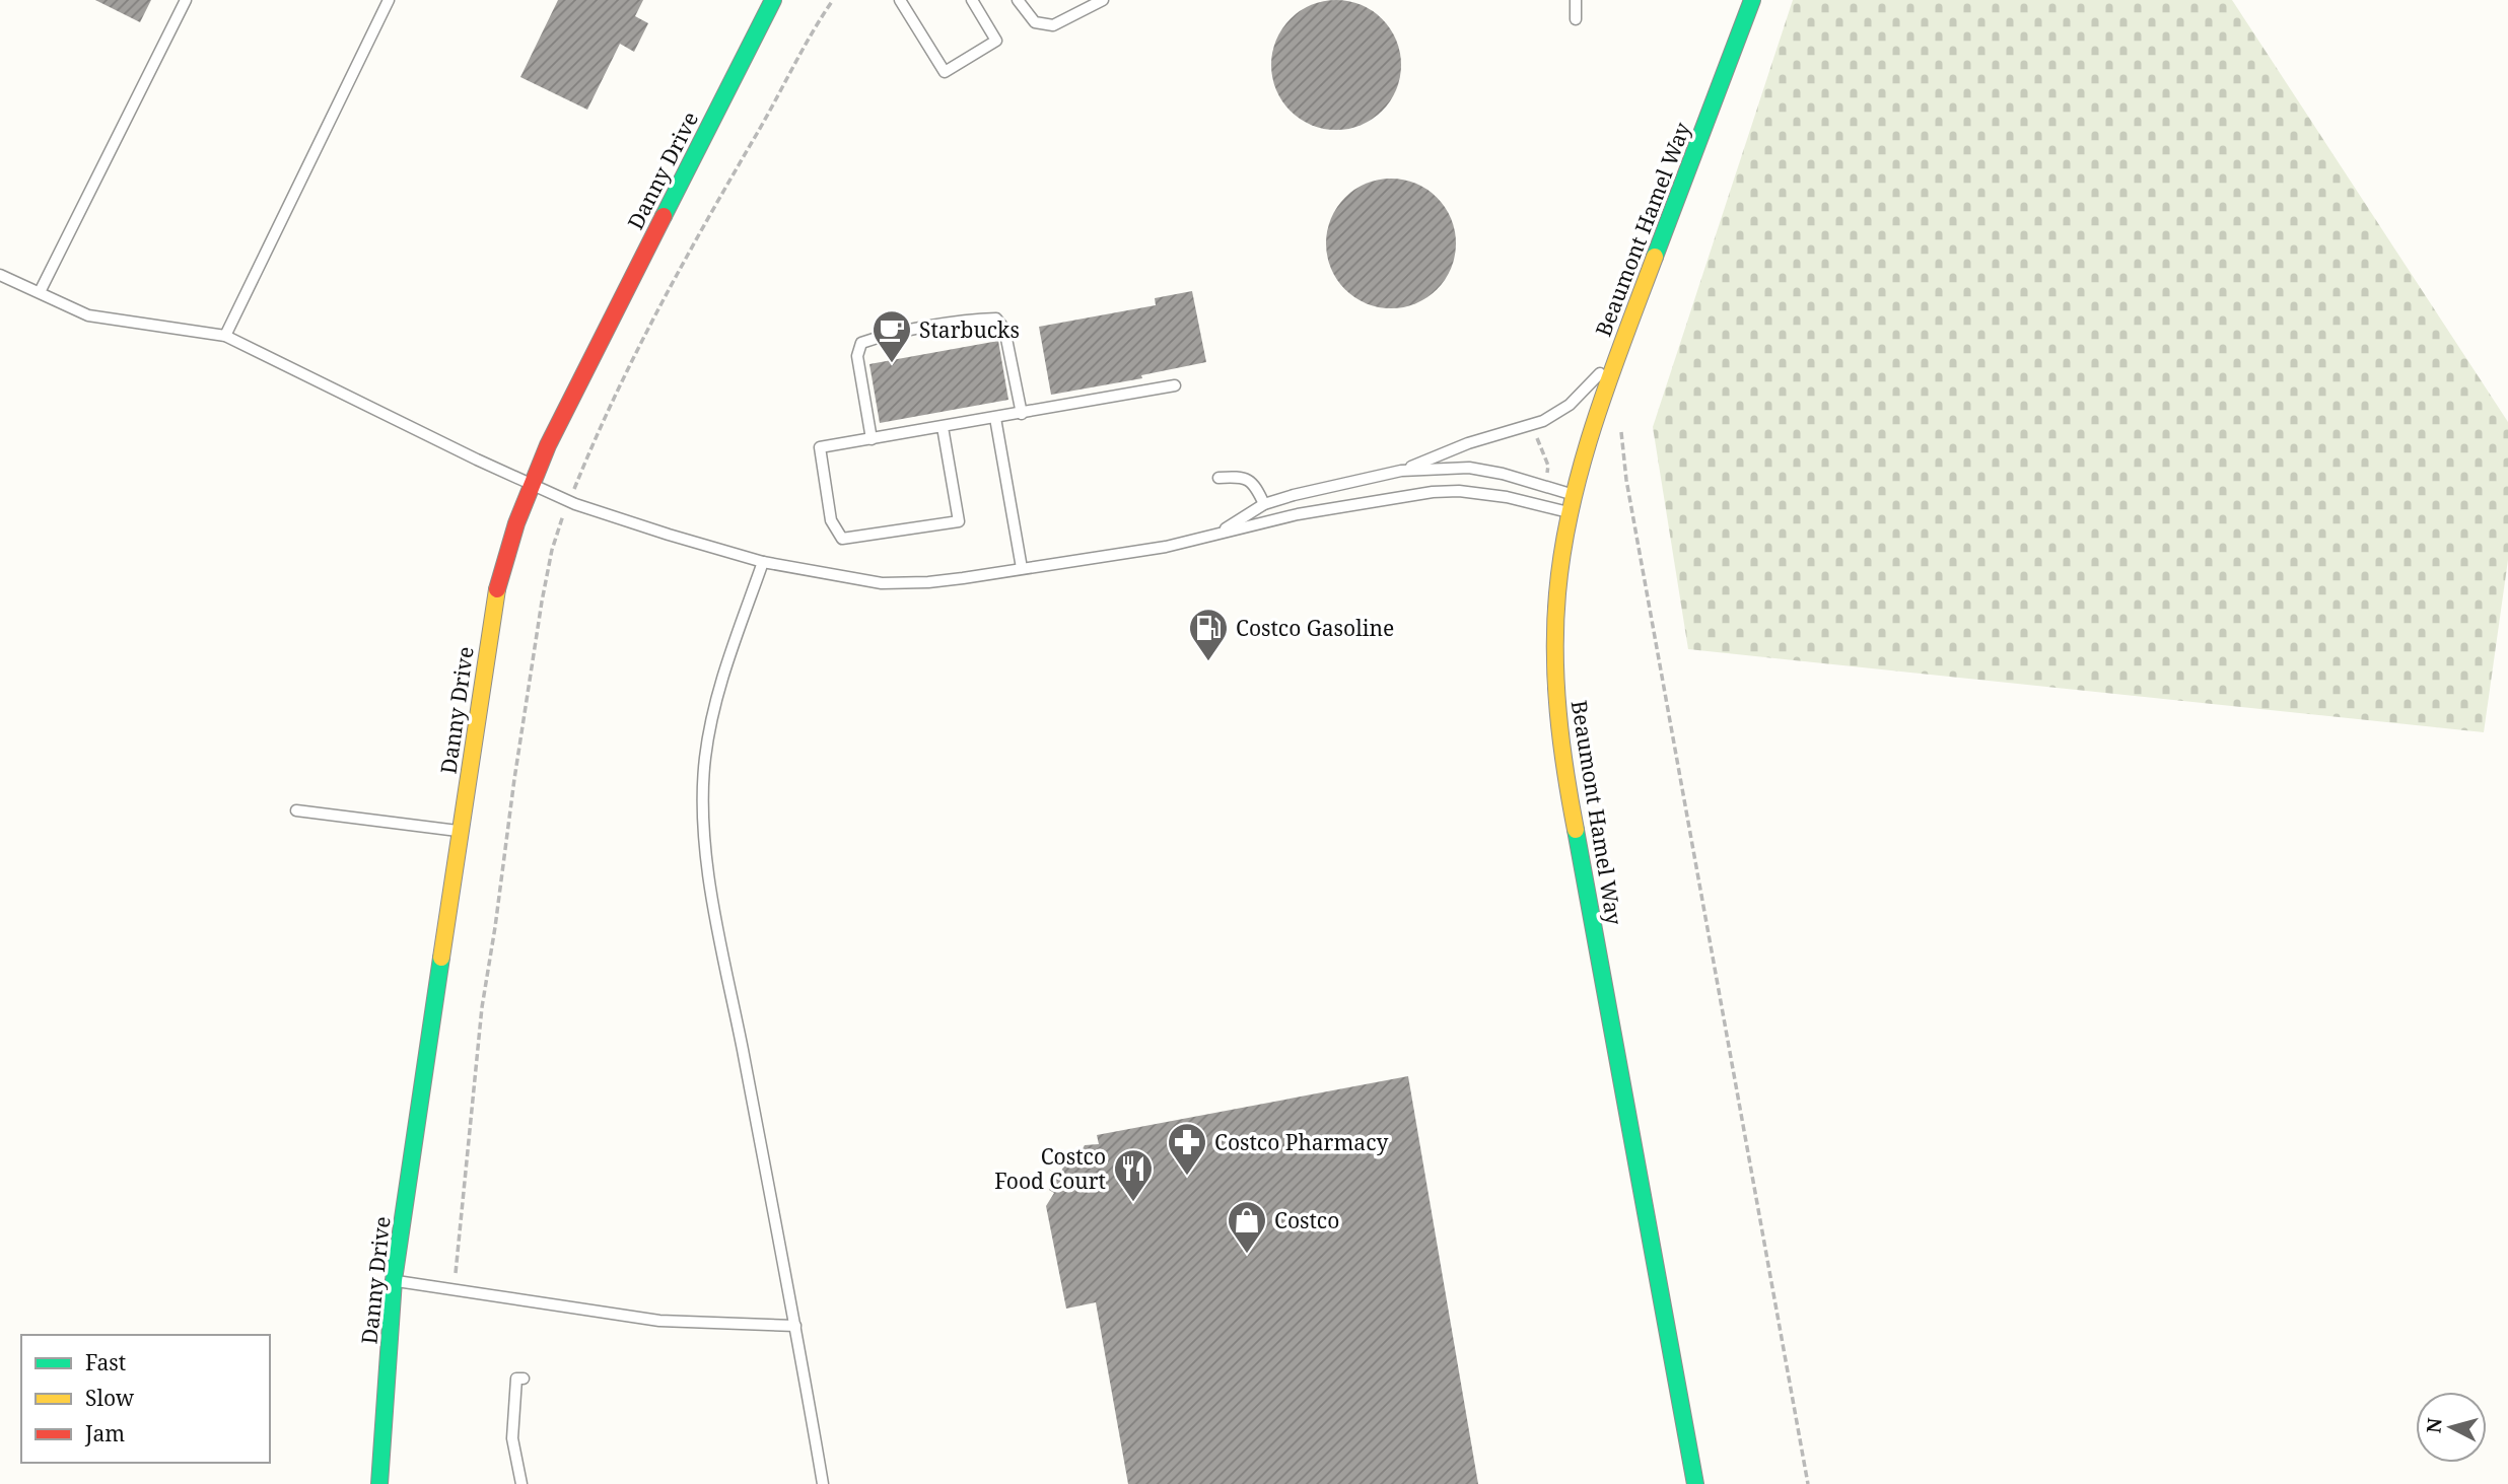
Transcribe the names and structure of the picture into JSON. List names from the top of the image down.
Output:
{
  "streets": {
    "street": ["Danny Drive", "Beaumont Hamel Way"]
  },
  "places": {
    "cafe": ["Starbucks"],
    "fuel station": ["Costco Gasoline"],
    "pharmacy": ["Costco Pharmacy"],
    "restaurant": ["Costco Food Court"],
    "shop": ["Costco"]
  },
  "legend": ["Fast", "Slow", "Jam"],
  "north": "left"
}
